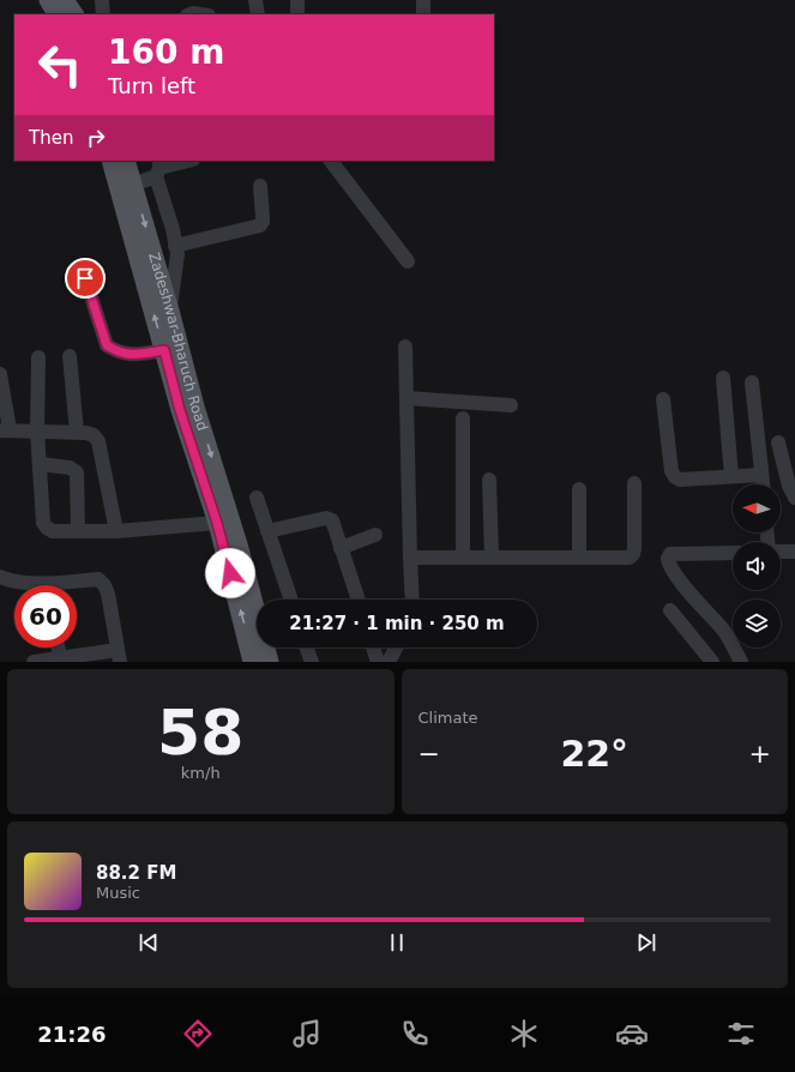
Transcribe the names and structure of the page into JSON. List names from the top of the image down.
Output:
{
  "streets": {
    "main road": ["Zadeshwar-Bharuch Road"]
  },
  "north": "left",
  "page": {
    "turn": ["160 m", "Turn left"],
    "then": "Then",
    "limit": "60",
    "trip": "21:27 · 1 min · 250 m",
    "tile": [
      ["58", "km/h"],
      "Climate"
    ],
    "heat": ["−", "22°", "+"],
    "song": ["88.2 FM", "Music"],
    "tabs": "21:26"
  }
}
